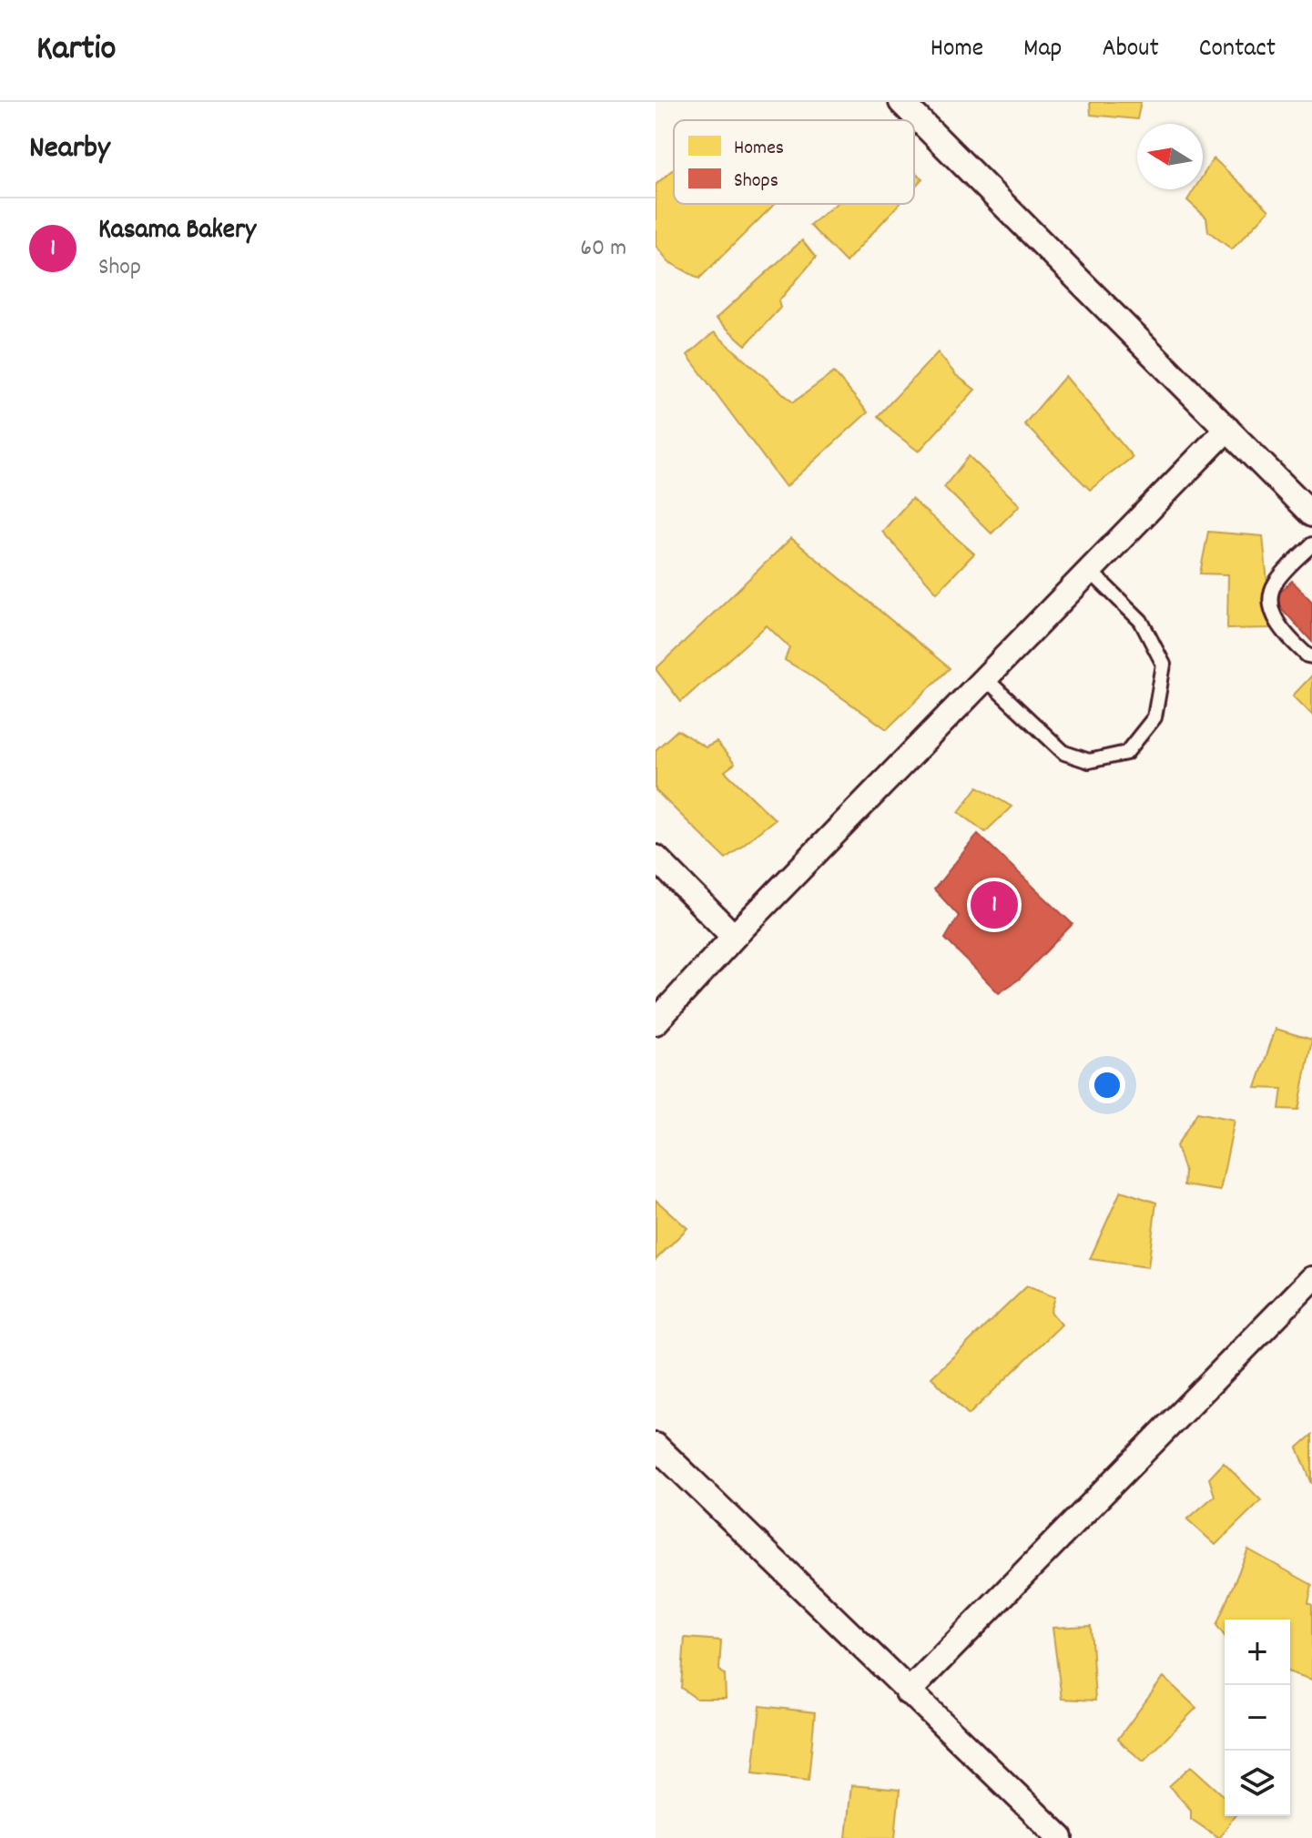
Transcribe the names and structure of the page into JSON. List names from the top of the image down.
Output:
{
  "legend": ["Homes", "Shops"],
  "north": "left",
  "page": {
    "header": "Kartio",
    "nav": [
      "Home",
      "Map",
      "About",
      "Contact"
    ],
    "heading": "Nearby",
    "list": [
      {
        "mark": "1",
        "name": "Kasama Bakery",
        "note": "Shop",
        "value": "60 m"
      }
    ],
    "pins": "1",
    "map_buttons": ["+", "−"]
  }
}
